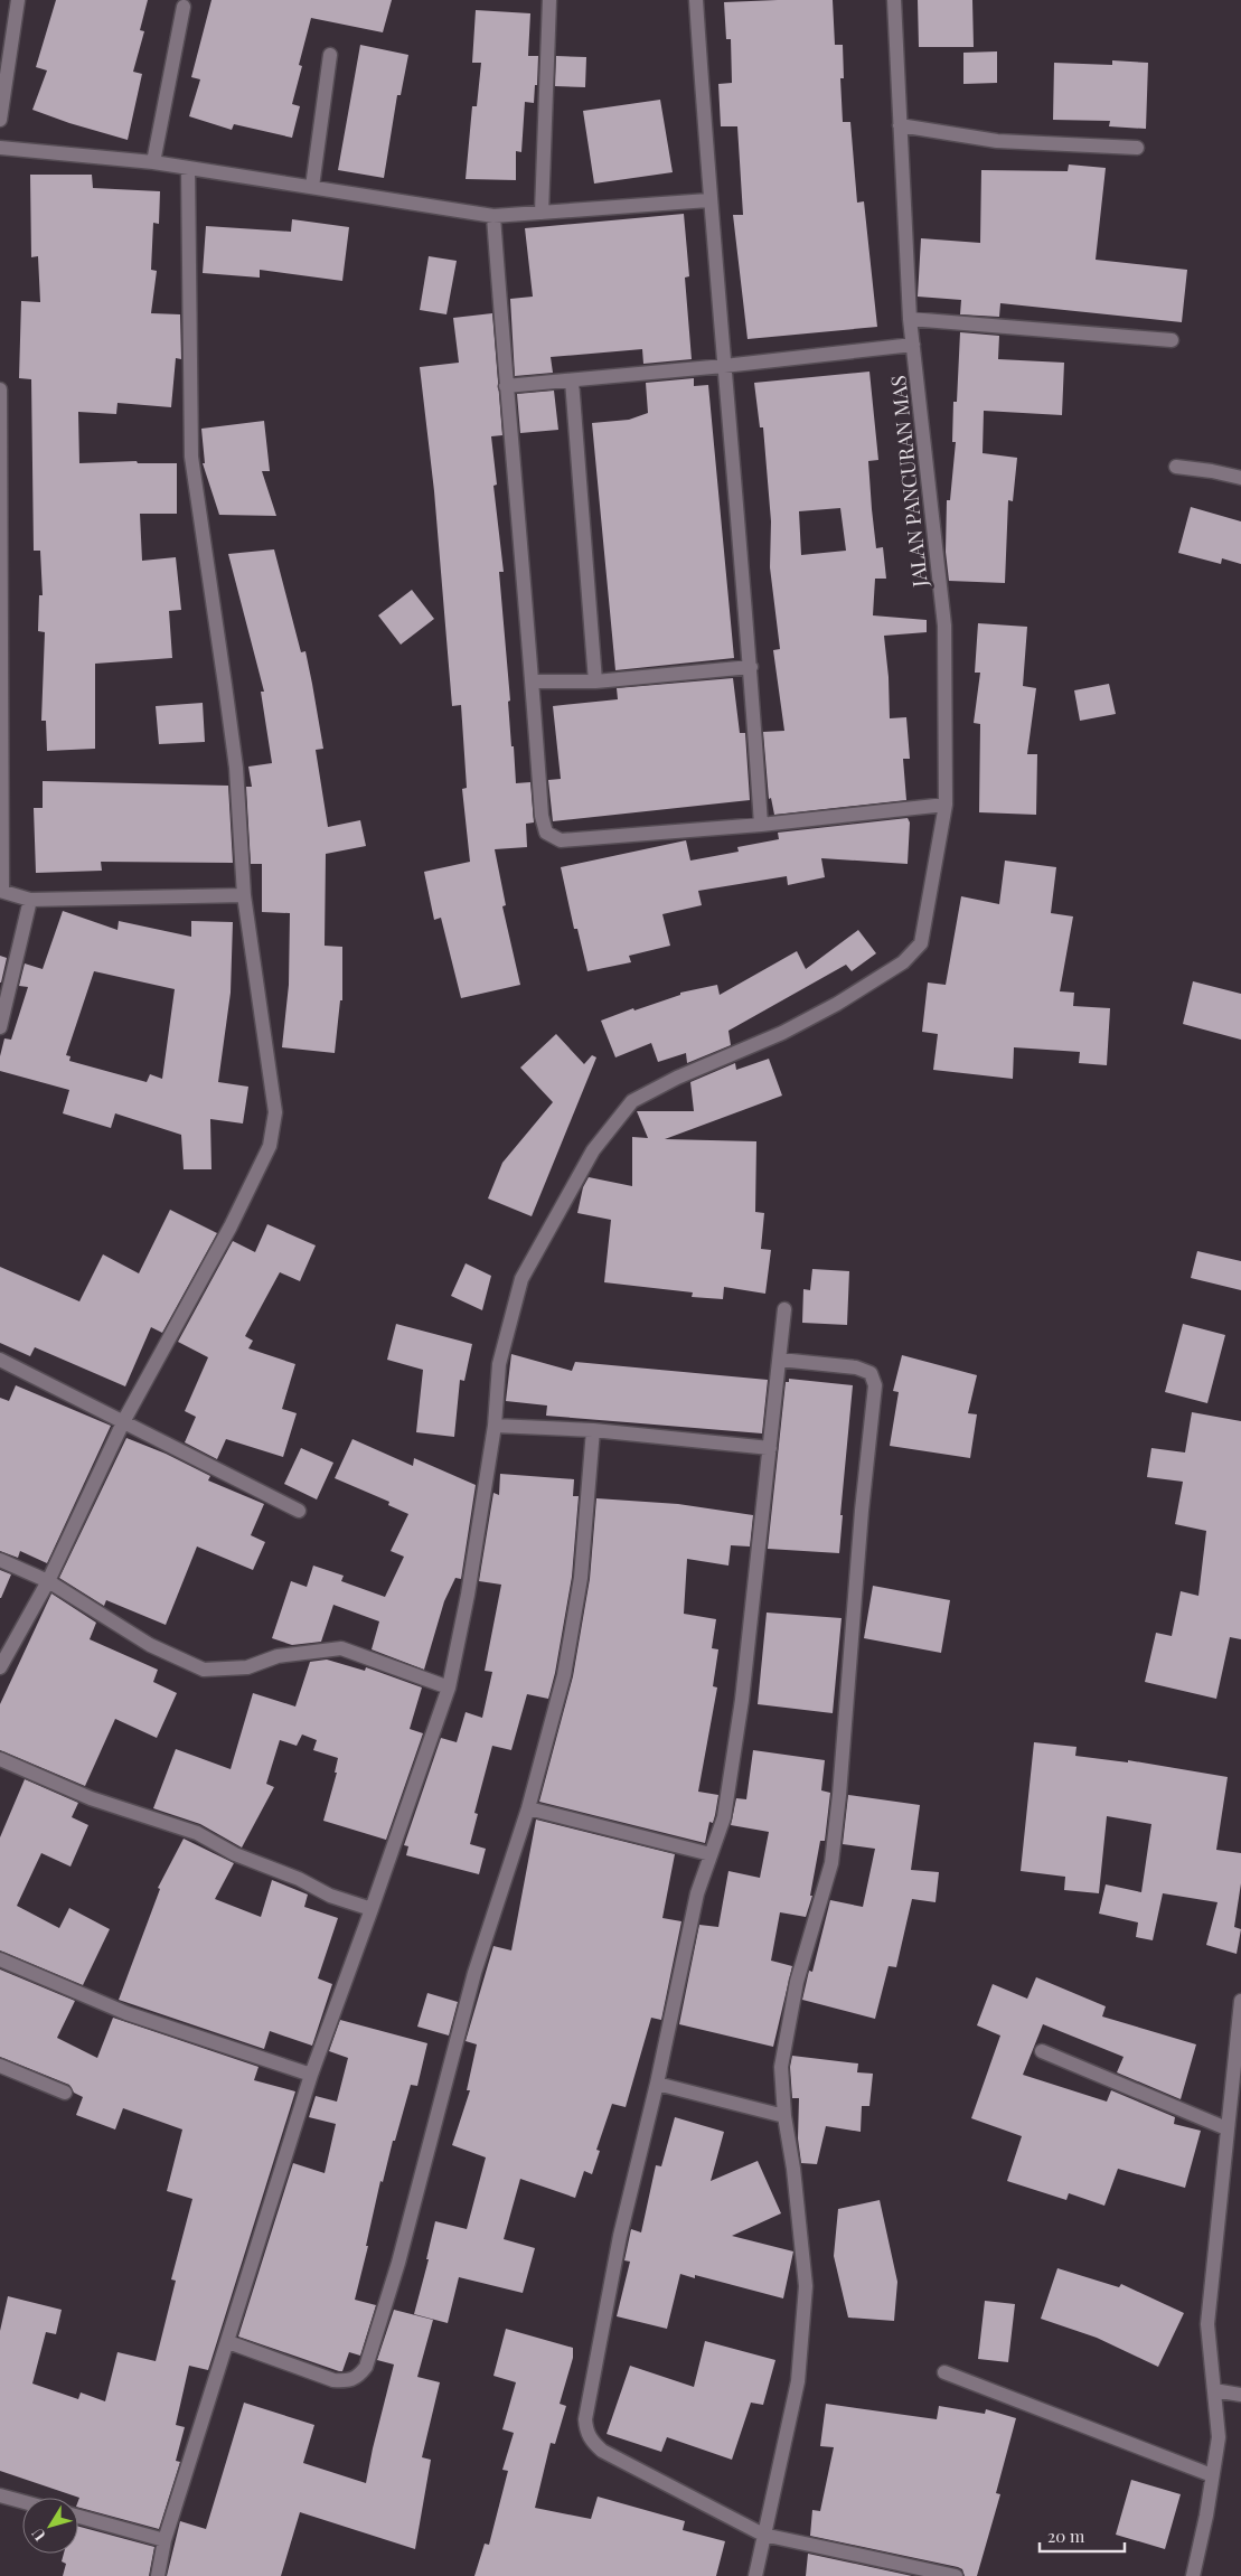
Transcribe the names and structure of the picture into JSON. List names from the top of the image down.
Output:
{
  "streets": {
    "street": ["JALAN PANCURAN MAS"]
  },
  "scale_bar": "20 m",
  "north": "bottom left"
}
